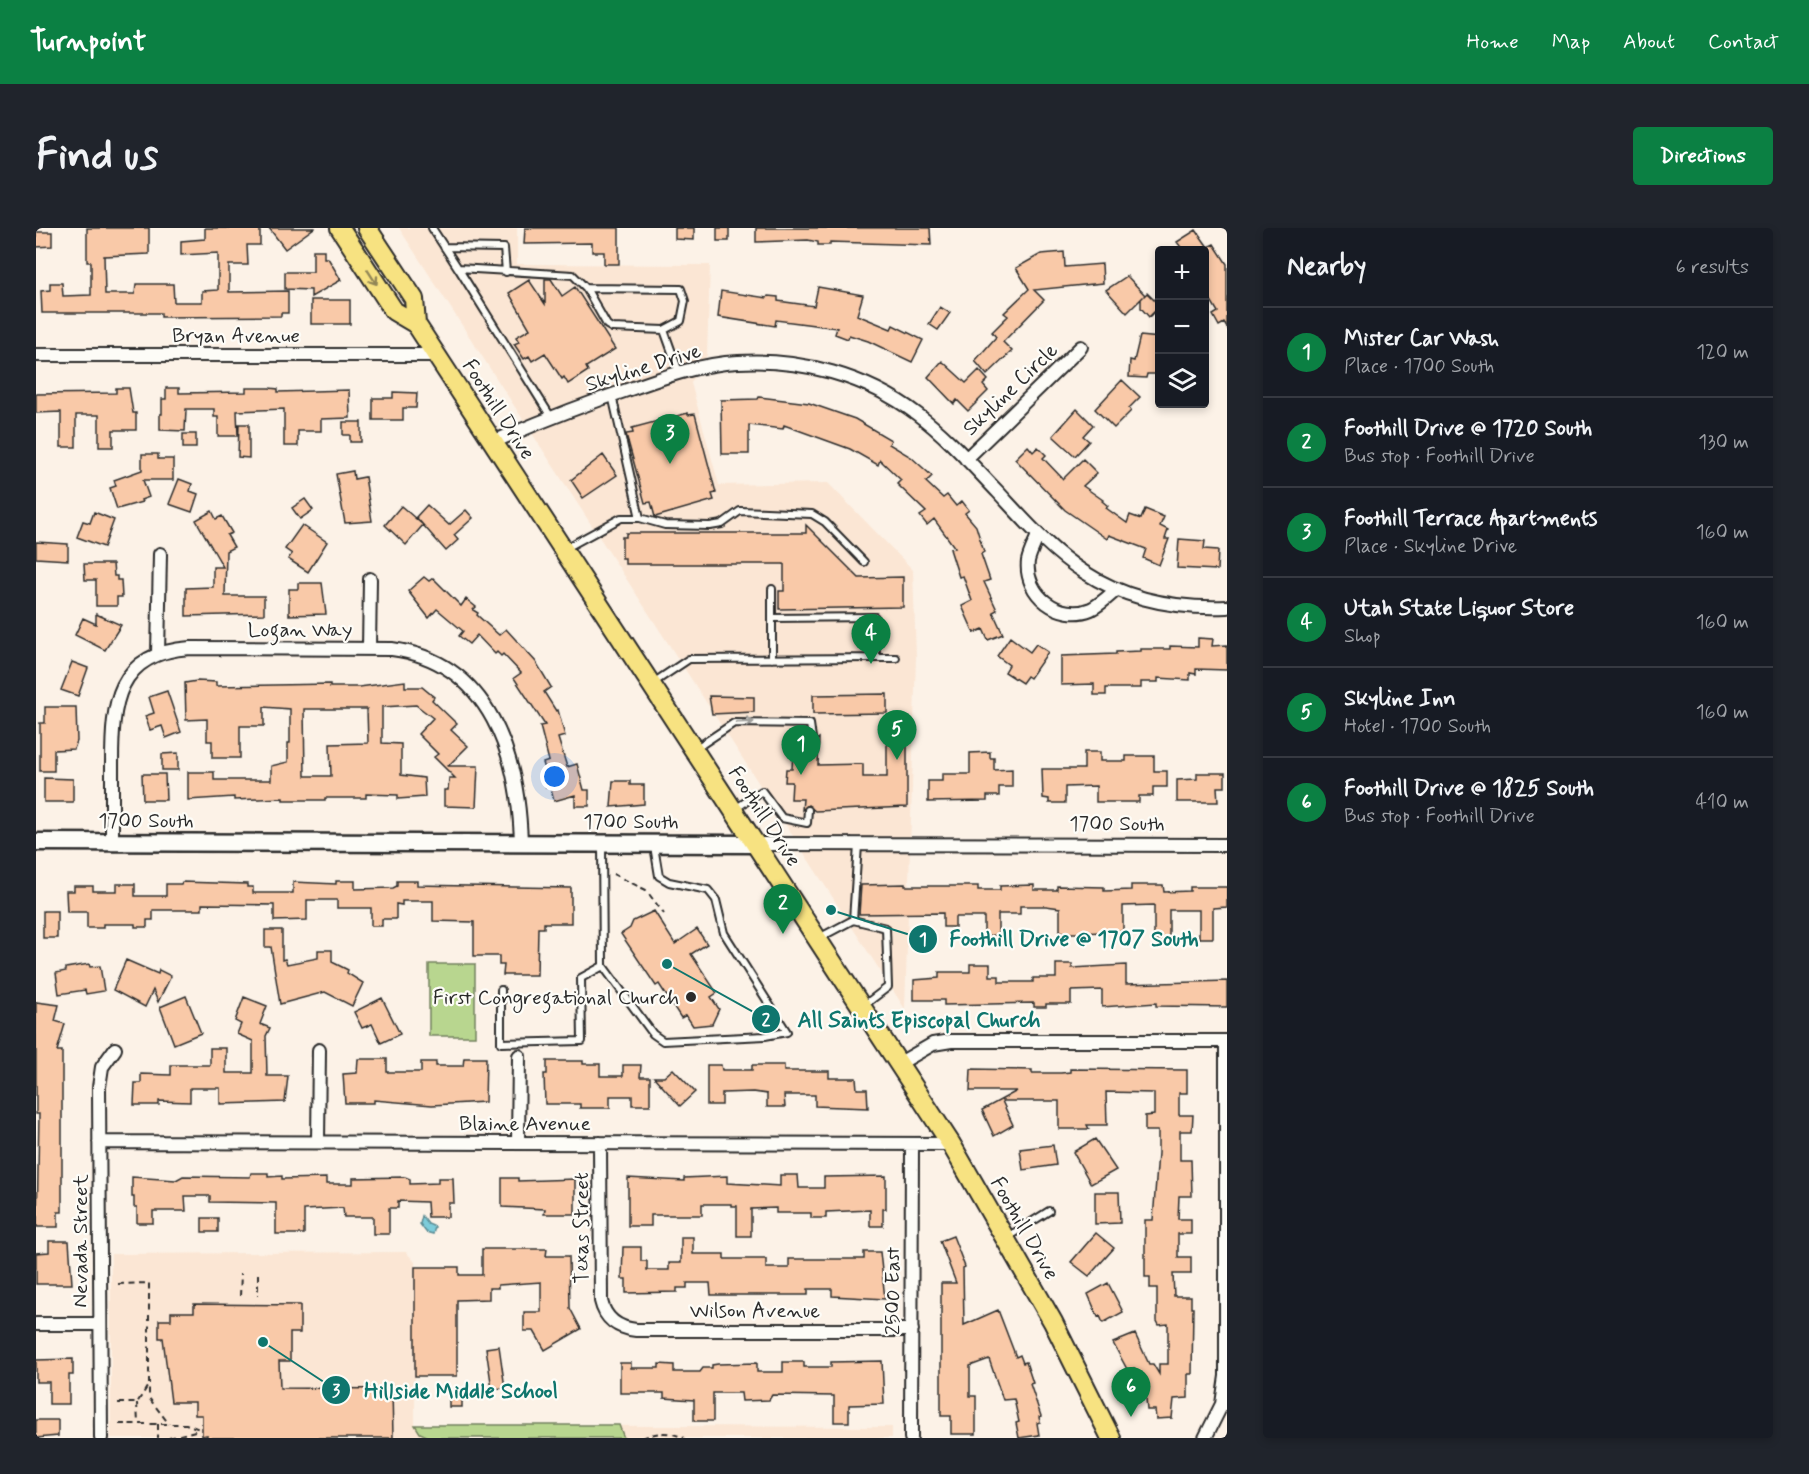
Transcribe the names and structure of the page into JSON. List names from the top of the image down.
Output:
{
  "streets": {
    "main road": ["Foothill Drive"],
    "street": [
      "Bryan Avenue",
      "Skyline Drive",
      "Skyline Circle",
      "Logan Way",
      "1700 South",
      "Blaine Avenue",
      "Texas Street",
      "Nevada Street",
      "2500 East",
      "Wilson Avenue"
    ]
  },
  "crossings": [
    ["Bryan Avenue", "Foothill Drive"],
    ["Skyline Drive", "Skyline Circle"],
    ["Skyline Drive", "Foothill Drive"],
    ["Foothill Drive", "1700 South"],
    ["Foothill Drive", "Blaine Avenue"],
    ["Logan Way", "1700 South"],
    ["Blaine Avenue", "Texas Street"],
    ["Blaine Avenue", "Nevada Street"],
    ["Blaine Avenue", "2500 East"],
    ["Texas Street", "Wilson Avenue"],
    ["2500 East", "Wilson Avenue"]
  ],
  "places": [
    "Foothill Drive @ 1707 South",
    "All Saints Episcopal Church",
    "First Congregational Church",
    "Hillside Middle School"
  ],
  "page": {
    "header": "Turnpoint",
    "nav": [
      "Home",
      "Map",
      "About",
      "Contact"
    ],
    "buttons": "Directions",
    "title": "Find us",
    "heading": ["Nearby", "6 results"],
    "map_buttons": ["+", "−"],
    "list": [
      {
        "mark": "1",
        "name": "Mister Car Wash",
        "note": "Place · 1700 South",
        "value": "120 m"
      },
      {
        "mark": "2",
        "name": "Foothill Drive @ 1720 South",
        "note": "Bus stop · Foothill Drive",
        "value": "130 m"
      },
      {
        "mark": "3",
        "name": "Foothill Terrace Apartments",
        "note": "Place · Skyline Drive",
        "value": "160 m"
      },
      {
        "mark": "4",
        "name": "Utah State Liquor Store",
        "note": "Shop",
        "value": "160 m"
      },
      {
        "mark": "5",
        "name": "Skyline Inn",
        "note": "Hotel · 1700 South",
        "value": "160 m"
      },
      {
        "mark": "6",
        "name": "Foothill Drive @ 1825 South",
        "note": "Bus stop · Foothill Drive",
        "value": "410 m"
      }
    ],
    "pins": [
      "3",
      "4",
      "5",
      "1",
      "2",
      "6"
    ]
  }
}
